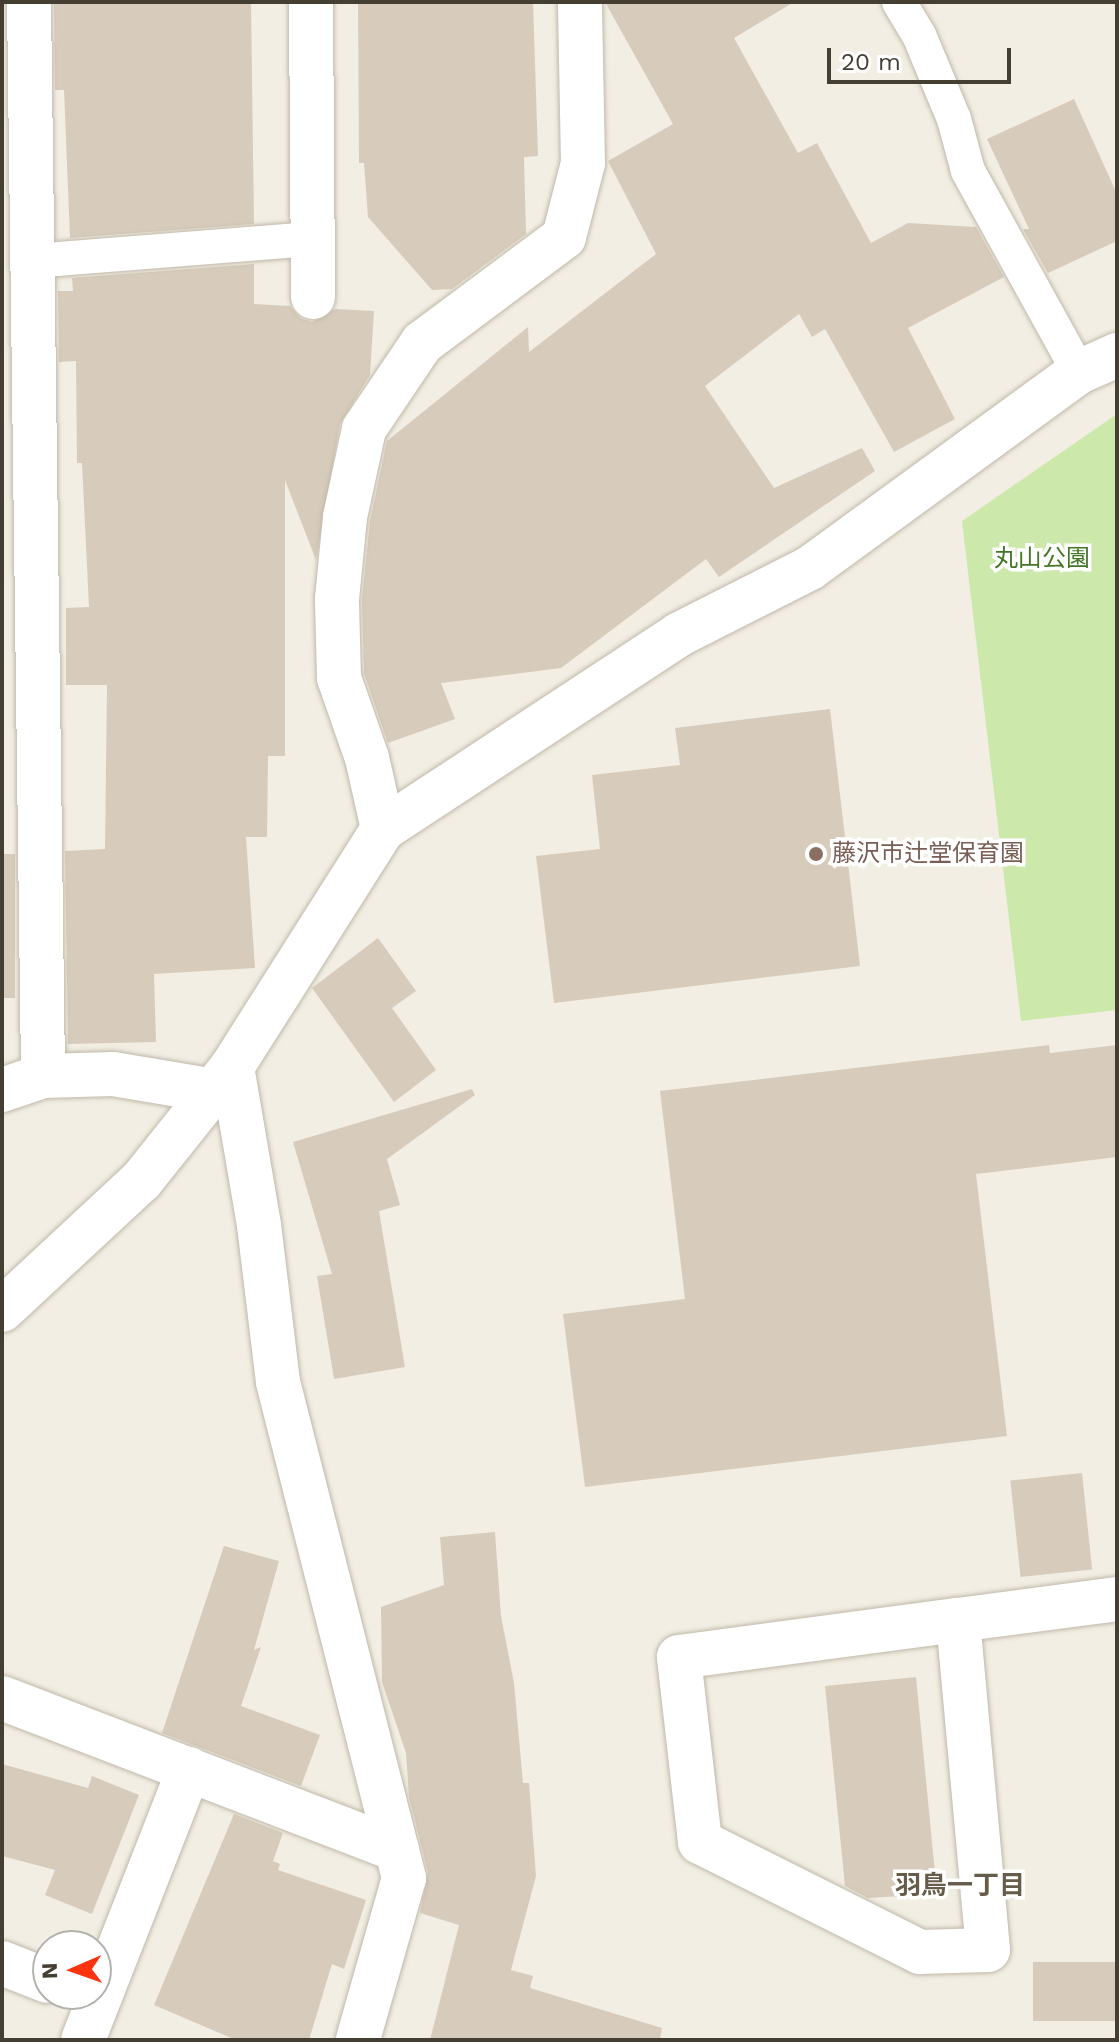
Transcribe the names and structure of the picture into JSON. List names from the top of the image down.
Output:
{
  "districts": ["羽鳥一丁目"],
  "parks": ["丸山公園"],
  "places": ["藤沢市辻堂保育園"],
  "scale_bar": "20 m",
  "north": "left"
}
